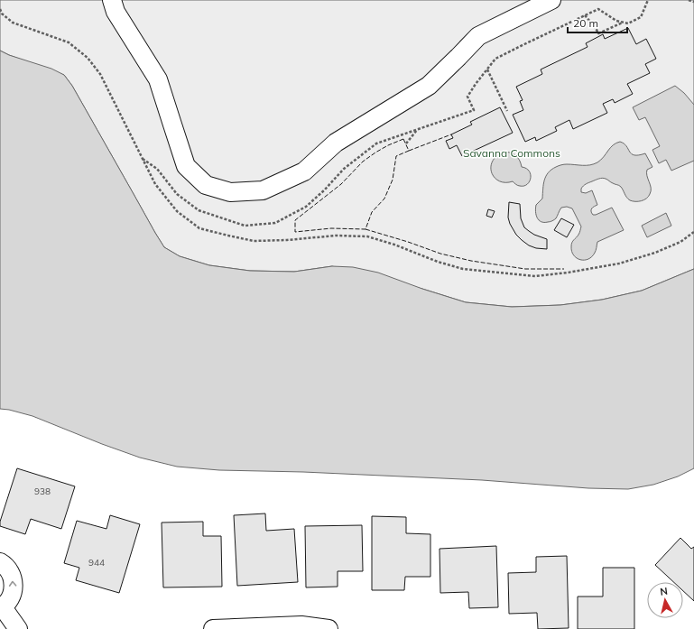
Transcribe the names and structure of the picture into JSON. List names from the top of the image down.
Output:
{
  "parks": ["Savanna Commons"],
  "house_numbers": ["938", "944"],
  "scale_bar": "20 m",
  "north": "top"
}
